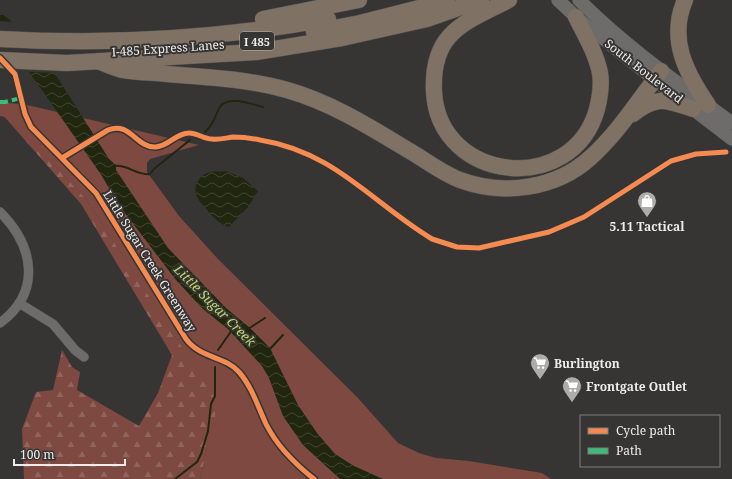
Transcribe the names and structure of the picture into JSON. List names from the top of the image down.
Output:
{
  "streets": {
    "highway": ["I 485", "I-485 Express Lanes"],
    "main road": ["South Boulevard"],
    "cycle path": ["Little Sugar Creek Greenway"]
  },
  "crossings": [
    ["I 485", "I-485 Express Lanes"]
  ],
  "water": ["Little Sugar Creek"],
  "places": {
    "shop": ["5.11 Tactical"],
    "supermarket": ["Burlington", "Frontgate Outlet"]
  },
  "legend": ["Cycle path", "Path"],
  "scale_bar": "100 m"
}
